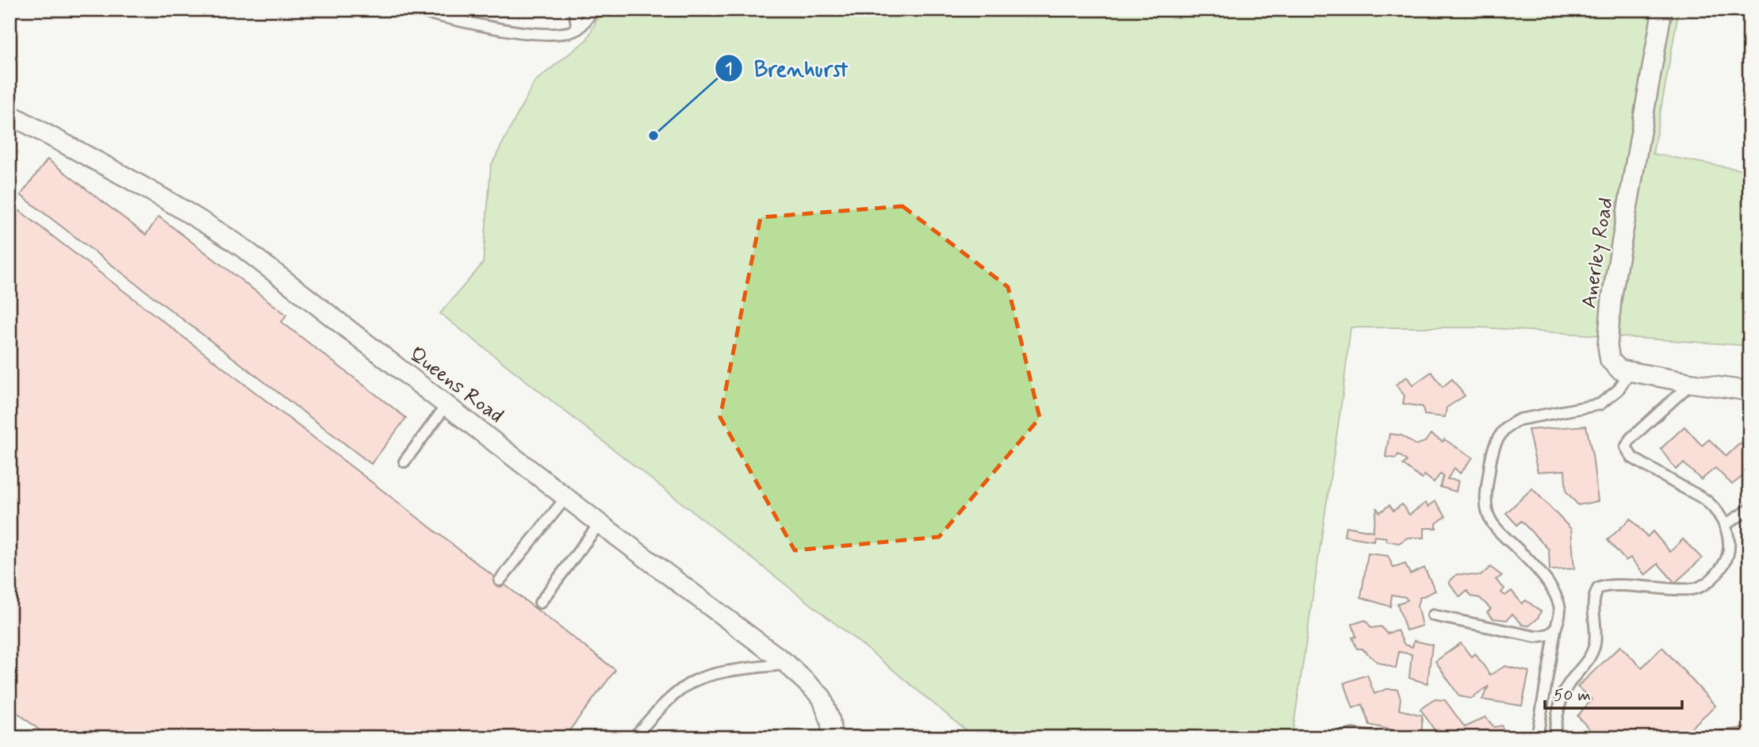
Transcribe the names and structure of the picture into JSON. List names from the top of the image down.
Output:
{
  "streets": {
    "street": ["Anerley Road", "Queens Road"]
  },
  "places": ["Brenhurst"],
  "scale_bar": "50 m"
}
